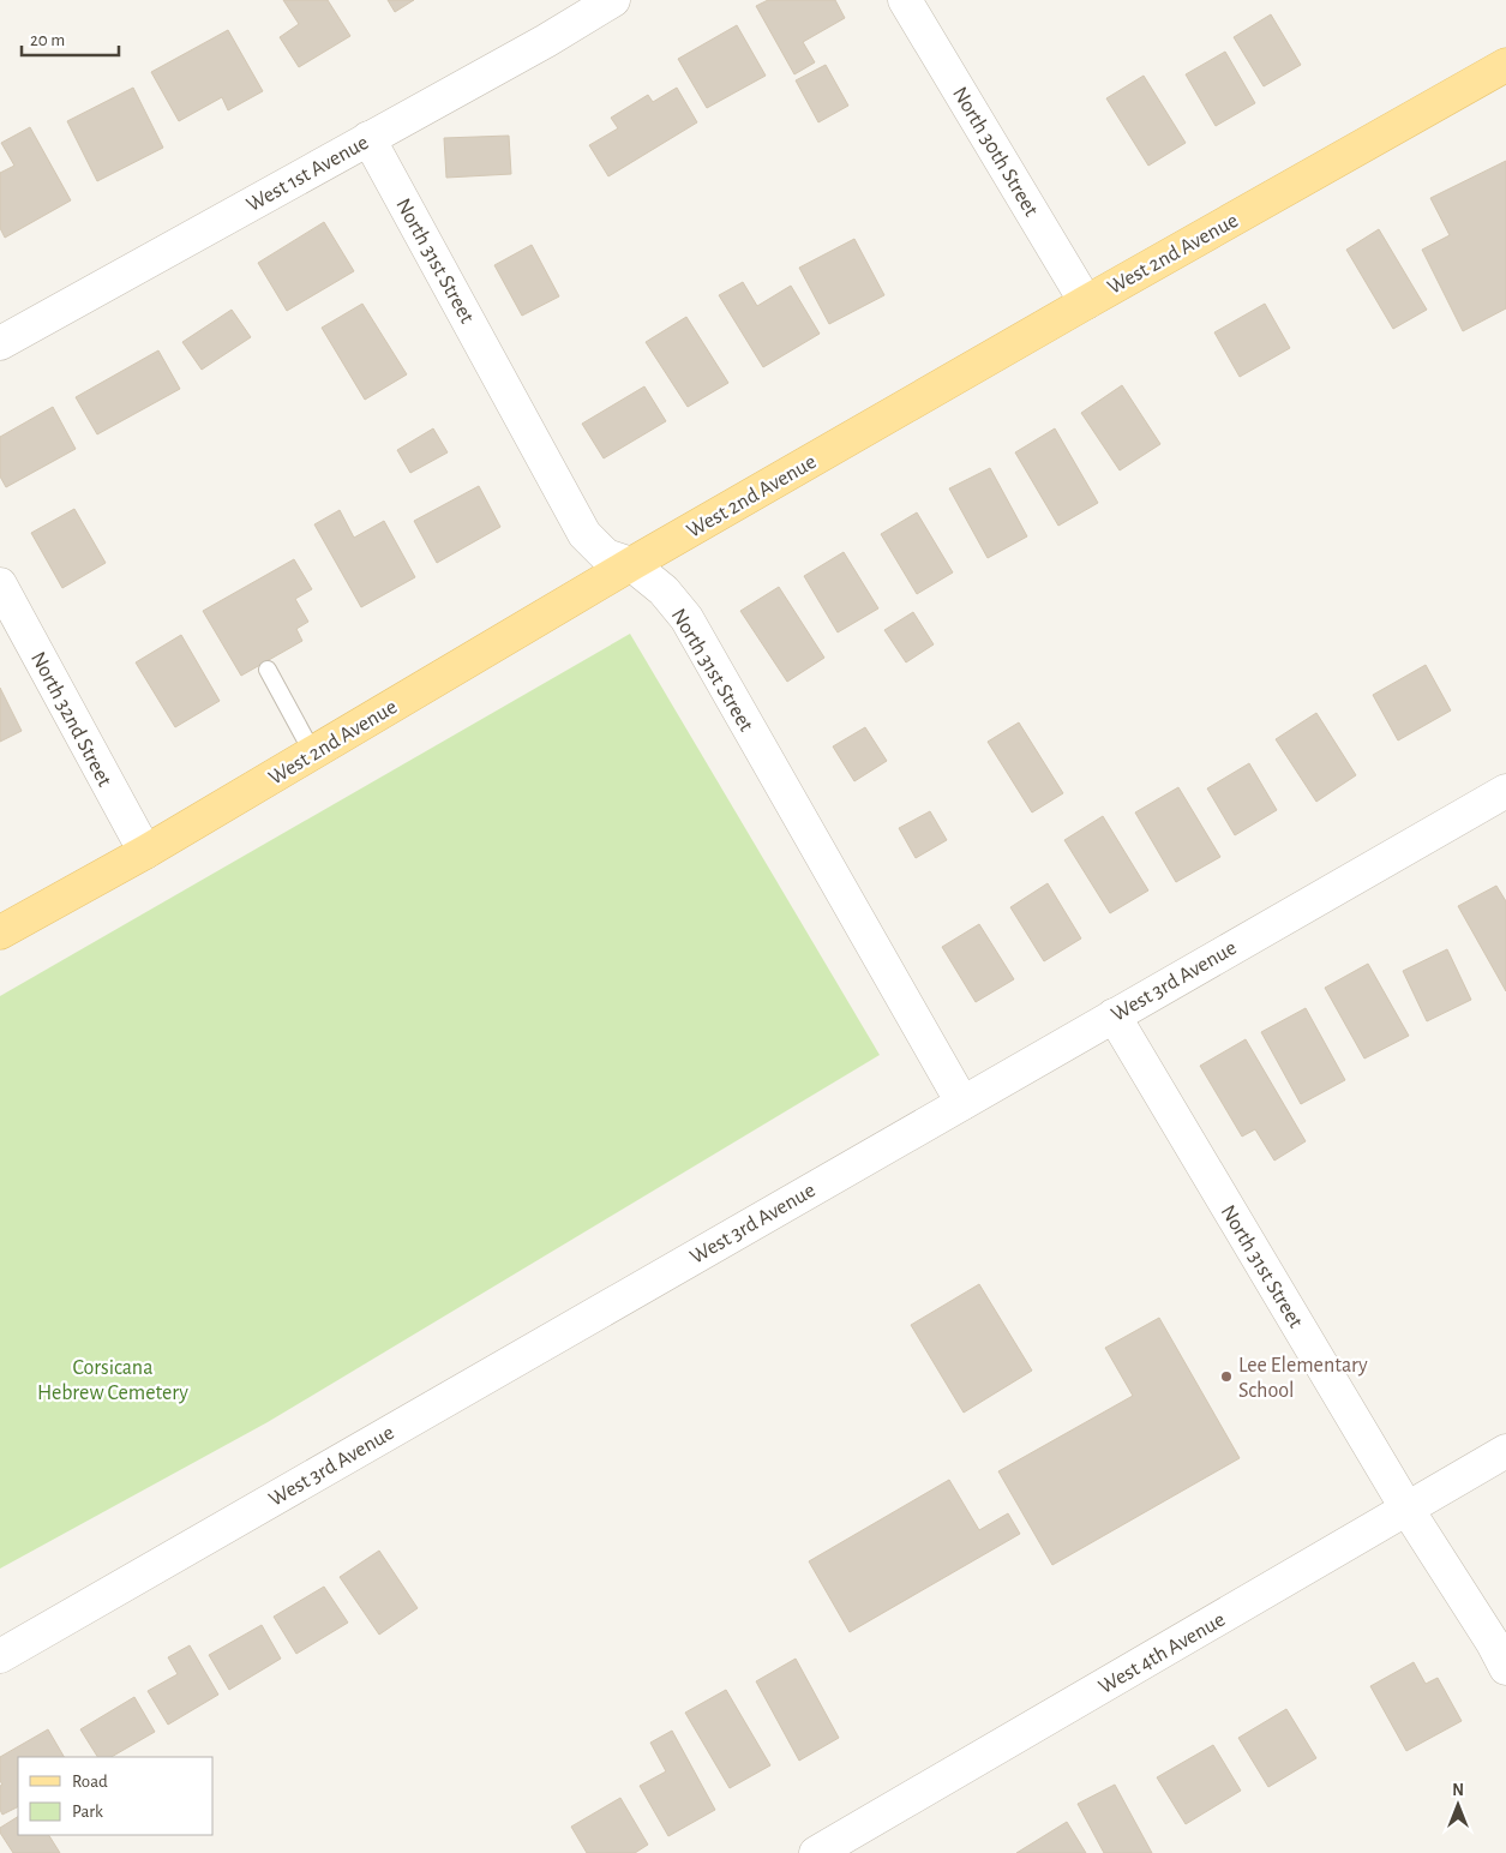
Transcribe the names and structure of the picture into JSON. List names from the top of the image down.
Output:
{
  "streets": {
    "main road": ["West 2nd Avenue"],
    "street": [
      "North 30th Street",
      "West 1st Avenue",
      "North 31st Street",
      "North 32nd Street",
      "West 3rd Avenue",
      "West 4th Avenue"
    ]
  },
  "crossings": [
    ["North 30th Street", "West 2nd Avenue"],
    ["West 1st Avenue", "North 31st Street"],
    ["West 2nd Avenue", "North 31st Street"],
    ["West 2nd Avenue", "North 32nd Street"],
    ["North 31st Street", "West 3rd Avenue"],
    ["North 31st Street", "West 4th Avenue"]
  ],
  "parks": ["Corsicana Hebrew Cemetery"],
  "places": ["Lee Elementary School"],
  "legend": ["Road", "Park"],
  "scale_bar": "20 m",
  "north": "top"
}
